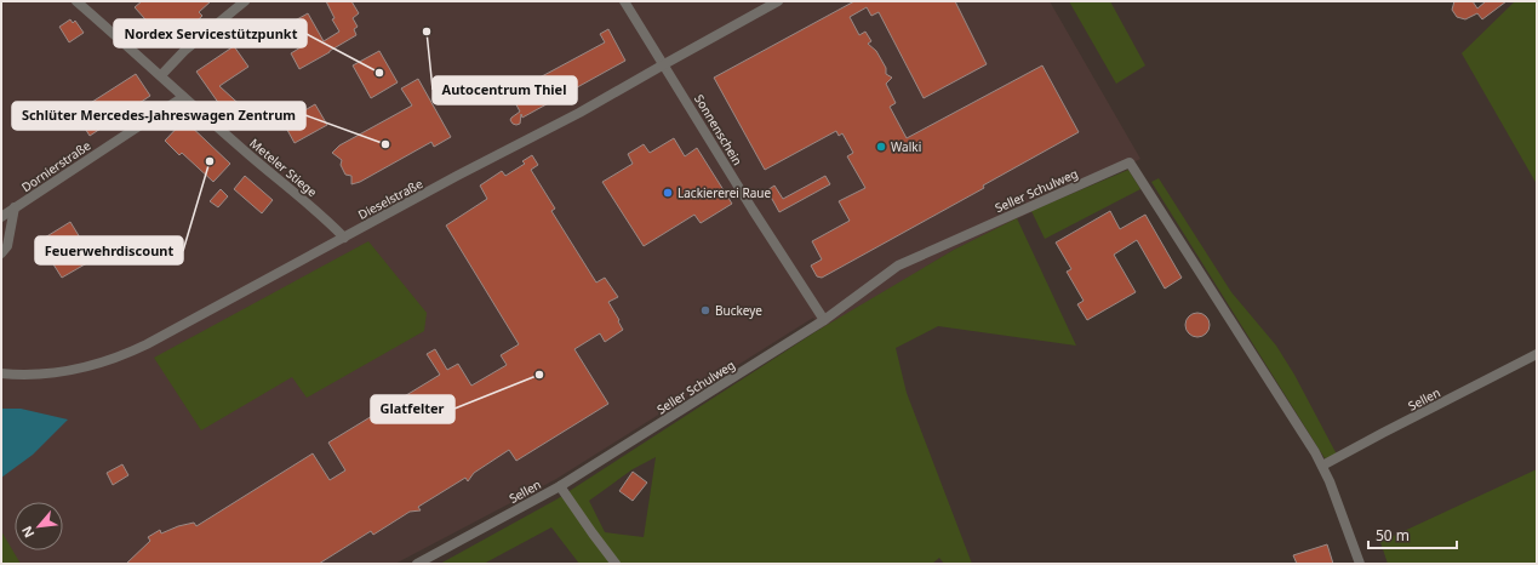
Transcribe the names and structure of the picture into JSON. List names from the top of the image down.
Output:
{
  "streets": {
    "street": [
      "Sonnenschein",
      "Dornierstraße",
      "Meteler Stiege",
      "Seller Schulweg",
      "Dieselstraße",
      "Sellen"
    ]
  },
  "crossings": [
    ["Sonnenschein", "Seller Schulweg"],
    ["Sonnenschein", "Dieselstraße"],
    ["Dornierstraße", "Meteler Stiege"],
    ["Meteler Stiege", "Dieselstraße"],
    ["Seller Schulweg", "Sellen"]
  ],
  "places": [
    "Autocentrum Thiel",
    "Nordex Servicestützpunkt",
    "Schlüter Mercedes-Jahreswagen Zentrum",
    "Walki",
    "Feuerwehrdiscount",
    "Lackiererei Raue",
    "Buckeye",
    "Glatfelter"
  ],
  "scale_bar": "50 m",
  "north": "bottom left"
}
